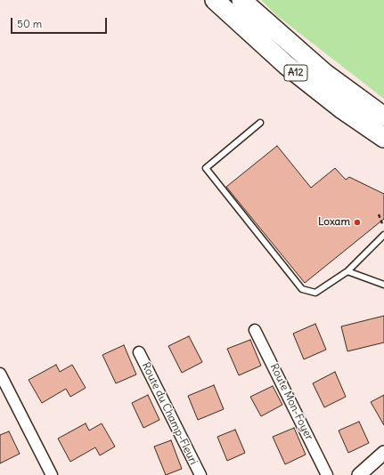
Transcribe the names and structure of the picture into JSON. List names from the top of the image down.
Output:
{
  "streets": {
    "highway": ["A12"],
    "street": ["Route Mon-Foyer", "Route du Champ-Fleuri"]
  },
  "places": ["Loxam"],
  "scale_bar": "50 m"
}
